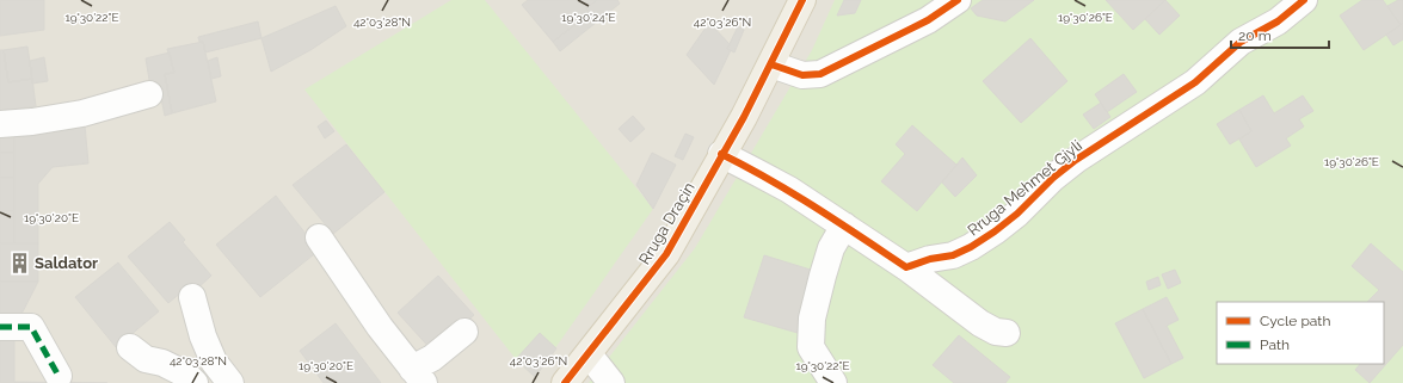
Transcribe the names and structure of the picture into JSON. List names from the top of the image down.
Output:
{
  "streets": {
    "main road": ["Rruga Draçin"],
    "street": ["Rruga Mehmet Gjyli"]
  },
  "places": {
    "building": ["Saldator"]
  },
  "legend": ["Cycle path", "Path"],
  "scale_bar": "20 m",
  "coordinates": [
    "19°30'24\"E",
    "19°30'22\"E",
    "19°30'26\"E",
    "42°03'28\"N",
    "42°03'26\"N",
    "19°30'20\"E"
  ]
}
